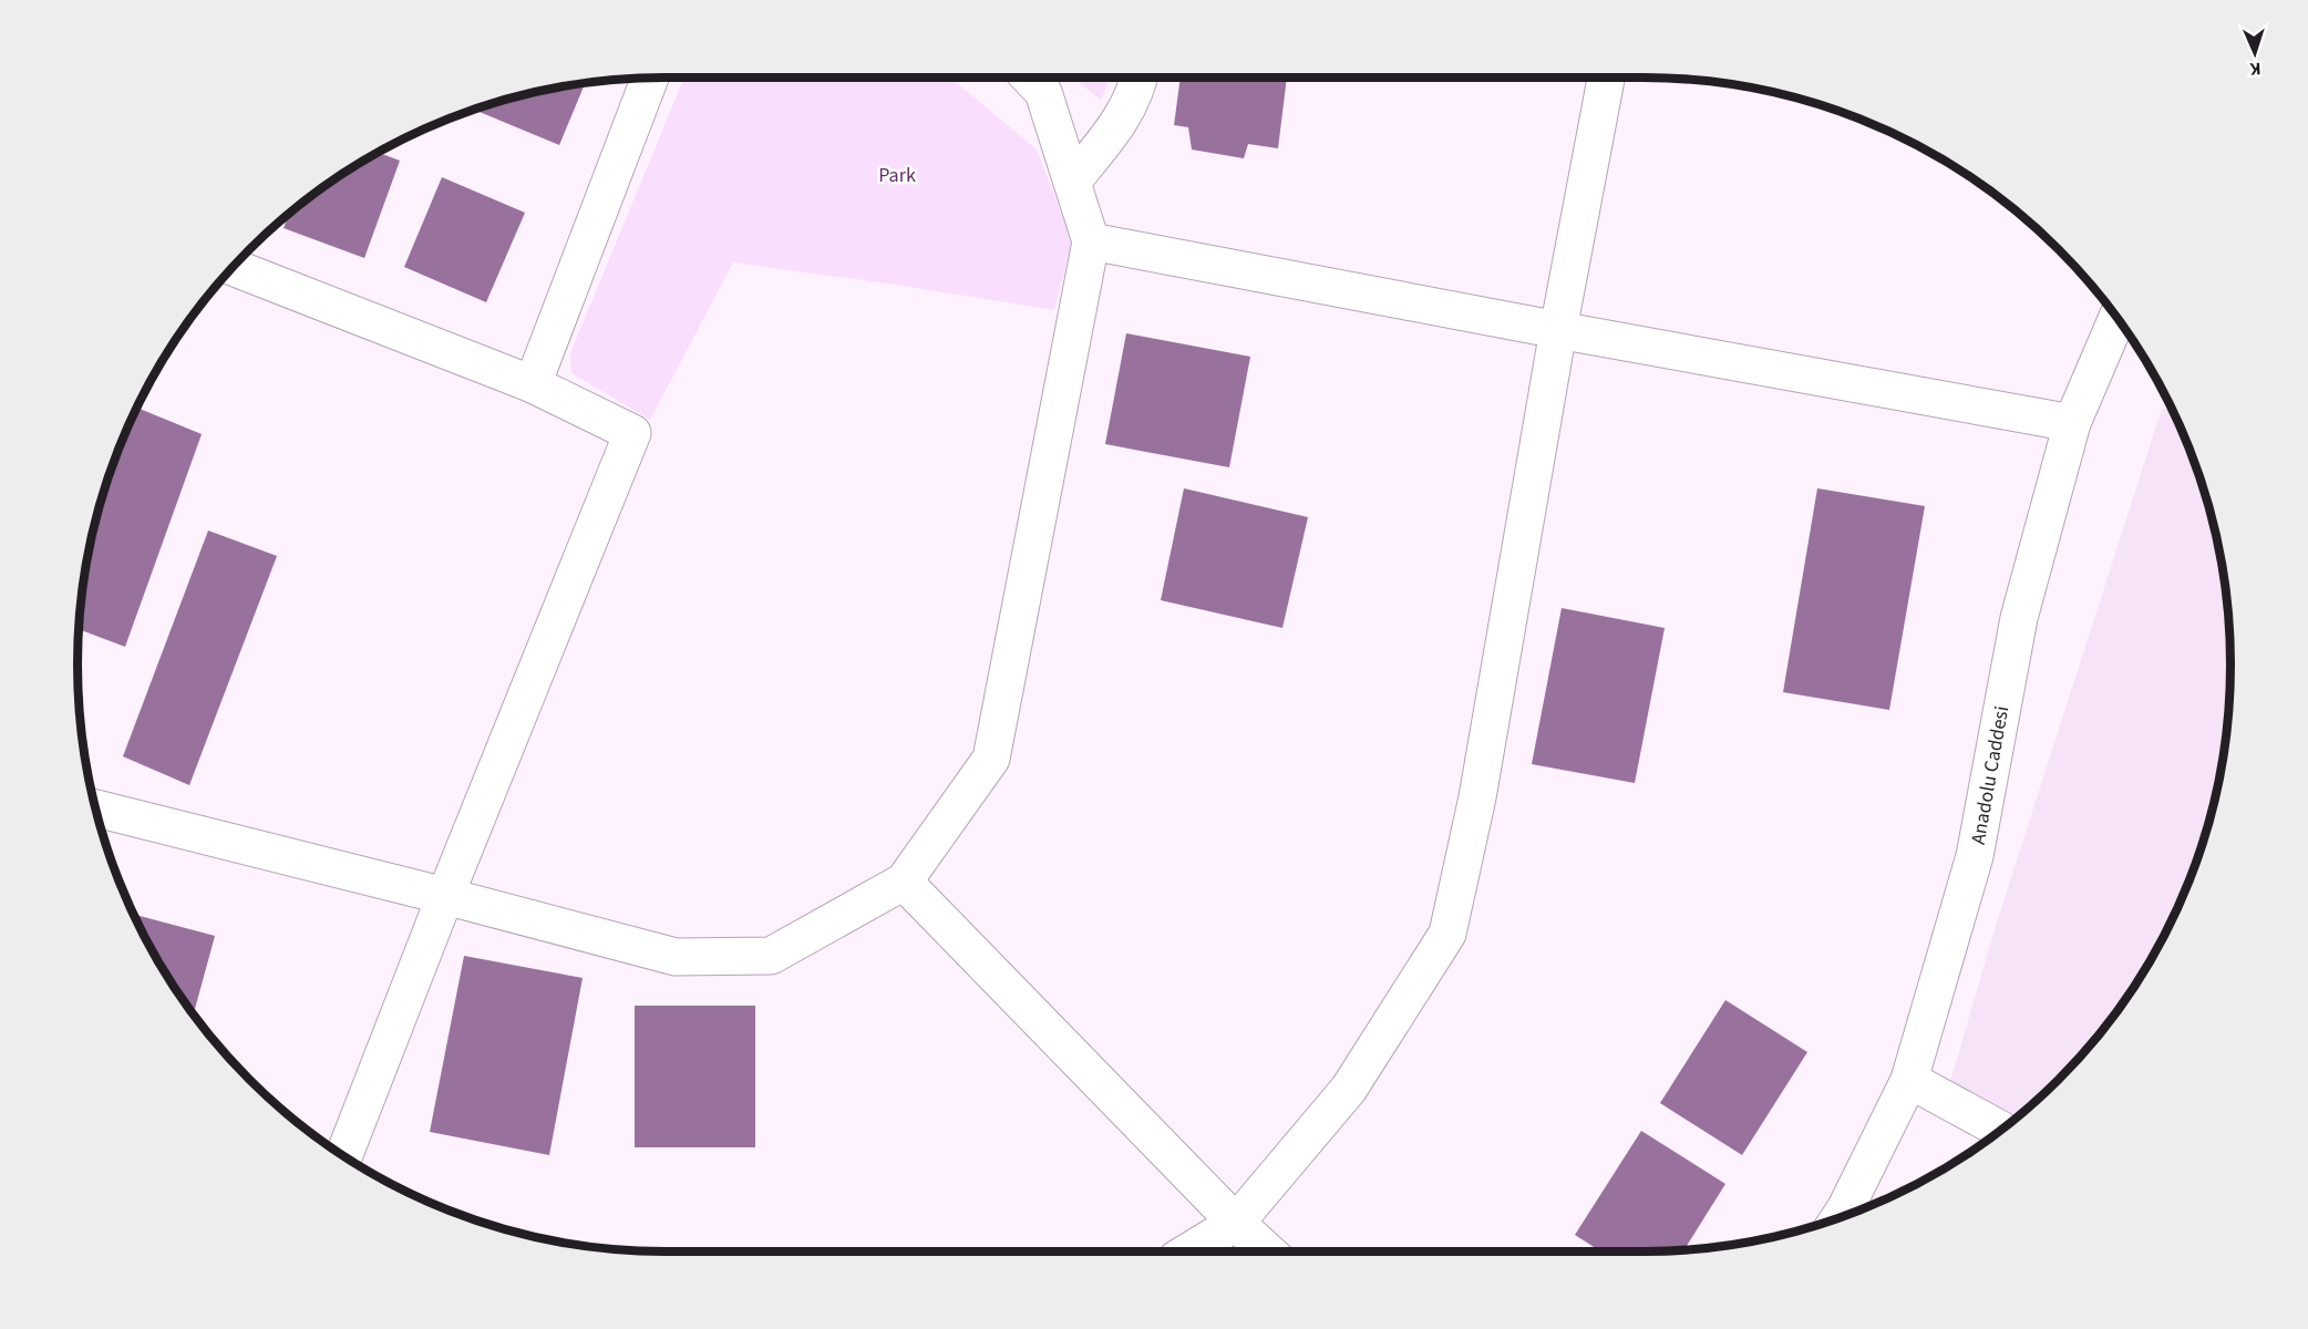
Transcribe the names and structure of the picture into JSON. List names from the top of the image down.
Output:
{
  "streets": {
    "street": ["Anadolu Caddesi"]
  },
  "parks": ["Park"],
  "north": "bottom"
}
